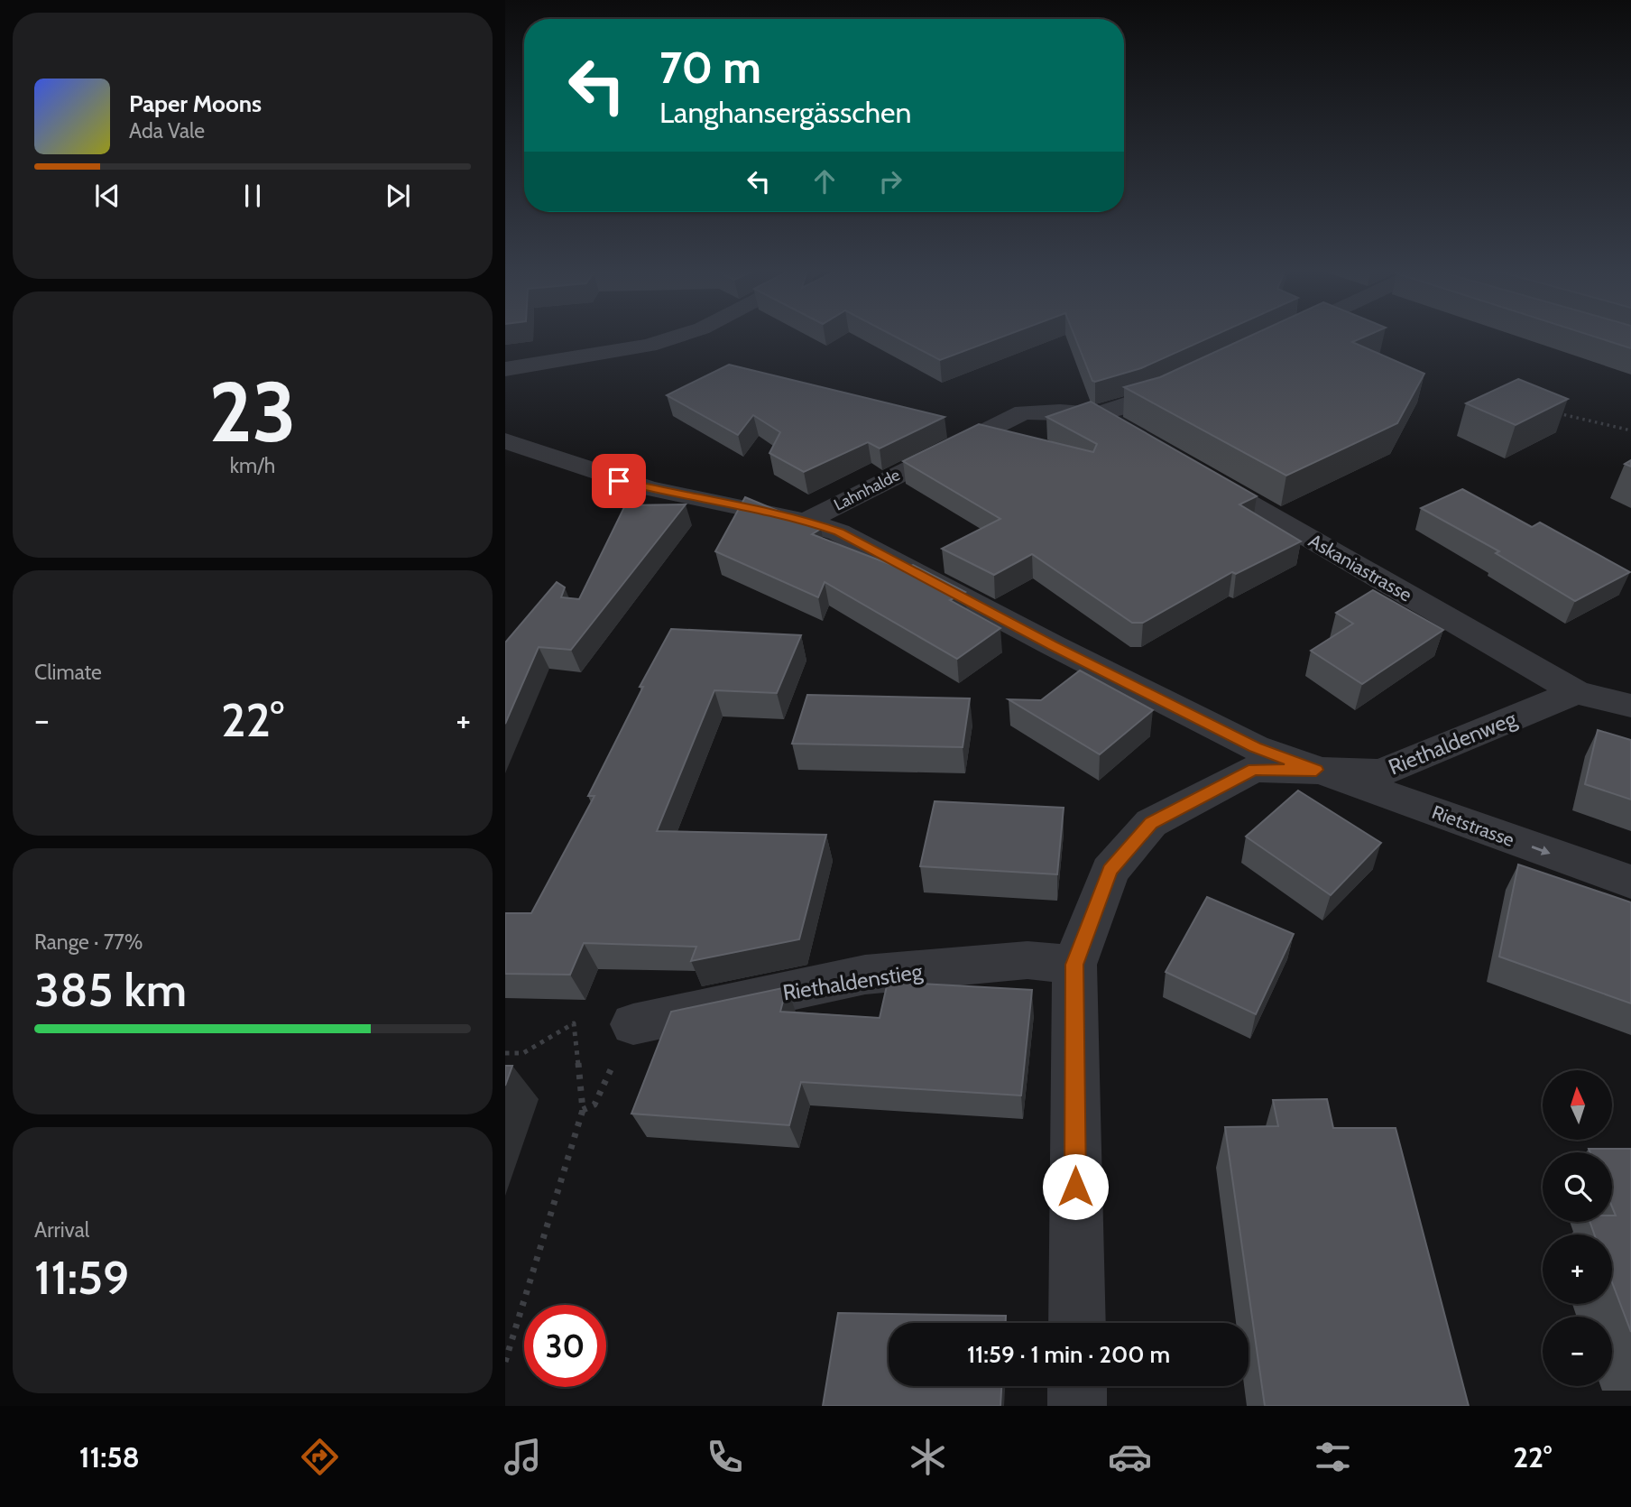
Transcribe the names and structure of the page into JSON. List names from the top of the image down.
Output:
{
  "streets": {
    "street": [
      "Lahnhalde",
      "Askaniastrasse",
      "Riethaldenweg",
      "Rietstrasse",
      "Riethaldenstieg"
    ]
  },
  "crossings": [
    ["Lahnhalde", "Rietstrasse"],
    ["Askaniastrasse", "Riethaldenweg"],
    ["Riethaldenweg", "Rietstrasse"],
    ["Riethaldenweg", "Riethaldenstieg"]
  ],
  "north": "top",
  "page": {
    "turn": ["70 m", "Langhansergässchen"],
    "song": ["Paper Moons", "Ada Vale"],
    "tile": [
      ["23", "km/h"],
      "Climate",
      ["Range · 77%", "385 km"],
      ["Arrival", "11:59"]
    ],
    "heat": ["−", "22°", "+"],
    "map_buttons": ["+", "−"],
    "limit": "30",
    "trip": "11:59 · 1 min · 200 m",
    "tabs": ["11:58", "22°"]
  }
}
